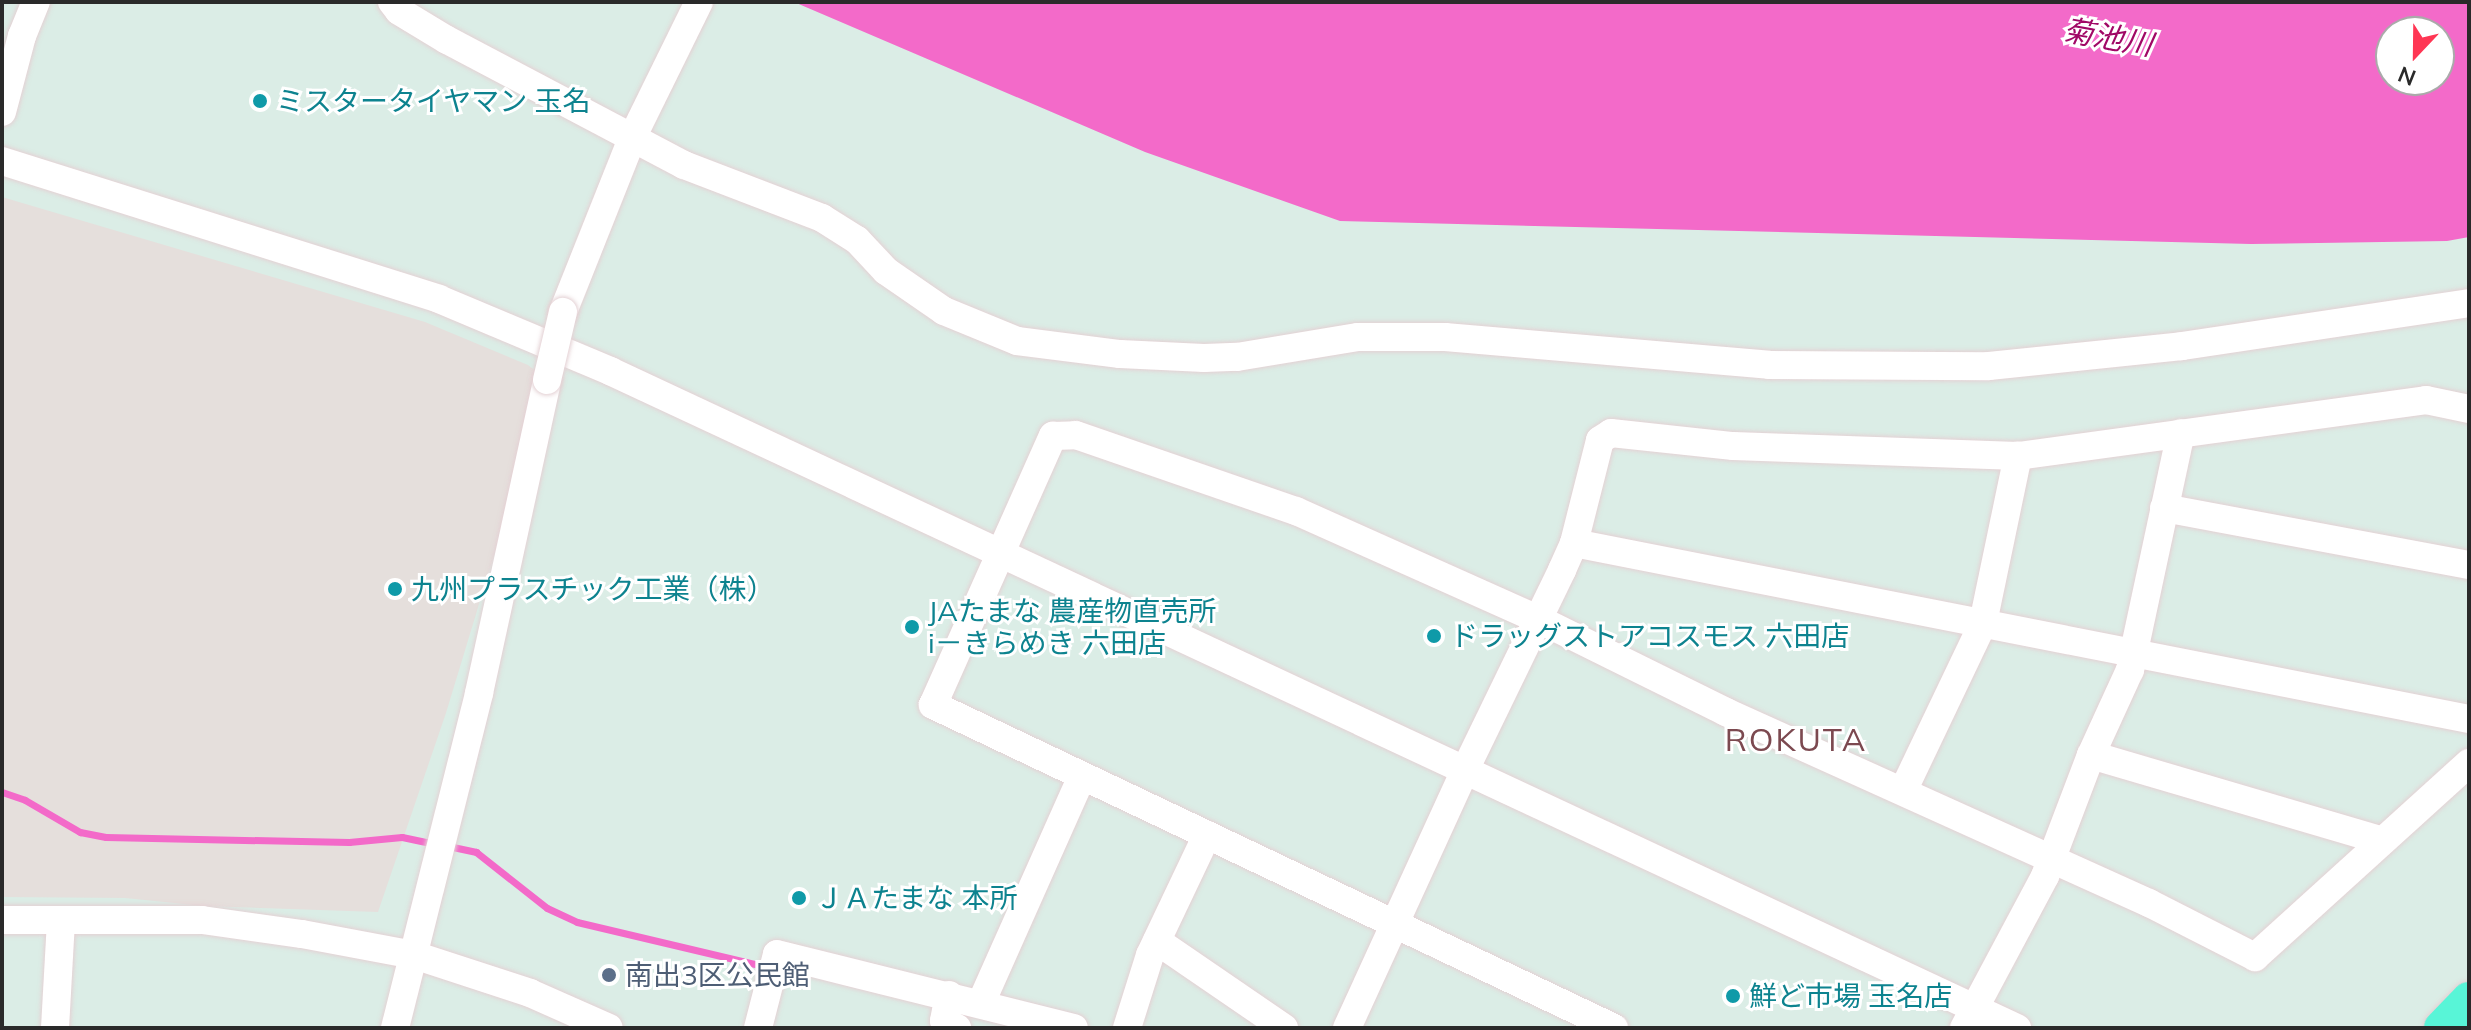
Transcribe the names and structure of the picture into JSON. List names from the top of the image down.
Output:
{
  "districts": ["ROKUTA"],
  "water": ["菊池川"],
  "places": [
    "ミスタータイヤマン 玉名",
    "九州プラスチック工業（株）",
    "JAたまな 農産物直売所 i－きらめき 六田店",
    "ドラッグストアコスモス 六田店",
    "ＪＡたまな 本所",
    "南出3区公民館",
    "鮮ど市場 玉名店"
  ],
  "north": "bottom"
}
